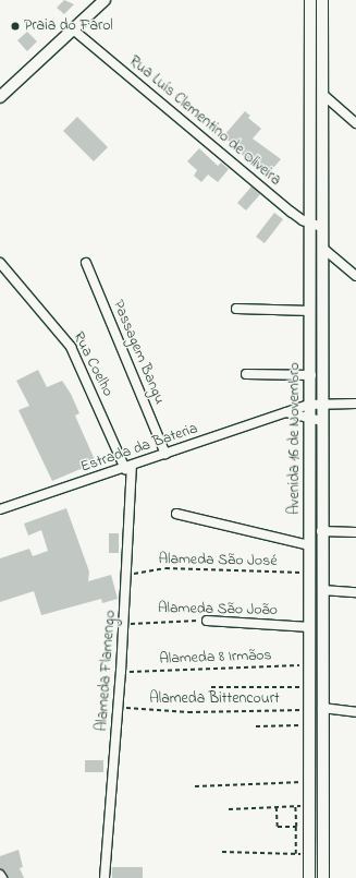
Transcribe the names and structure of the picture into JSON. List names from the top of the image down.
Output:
{
  "streets": {
    "main road": ["Avenida 16 de Novembro"],
    "street": [
      "Rua Luís Clementino de Oliveira",
      "Passagem Bangu",
      "Rua Coelho",
      "Estrada da Bateria",
      "Alameda São João",
      "Alameda Flamengo"
    ],
    "path": ["Alameda São José", "Alameda 8 Irmãos", "Alameda Bittencourt"]
  },
  "crossings": [
    ["Rua Luís Clementino de Oliveira", "Avenida 16 de Novembro"],
    ["Passagem Bangu", "Estrada da Bateria"],
    ["Rua Coelho", "Estrada da Bateria"],
    ["Rua Coelho", "Alameda Flamengo"],
    ["Avenida 16 de Novembro", "Estrada da Bateria"],
    ["Avenida 16 de Novembro", "Alameda São José"],
    ["Avenida 16 de Novembro", "Alameda São João"],
    ["Avenida 16 de Novembro", "Alameda 8 Irmãos"],
    ["Avenida 16 de Novembro", "Alameda Bittencourt"],
    ["Estrada da Bateria", "Alameda Flamengo"],
    ["Alameda São José", "Alameda Flamengo"],
    ["Alameda São João", "Alameda Flamengo"],
    ["Alameda 8 Irmãos", "Alameda Flamengo"],
    ["Alameda Flamengo", "Alameda Bittencourt"]
  ],
  "places": ["Praia do Farol"]
}
